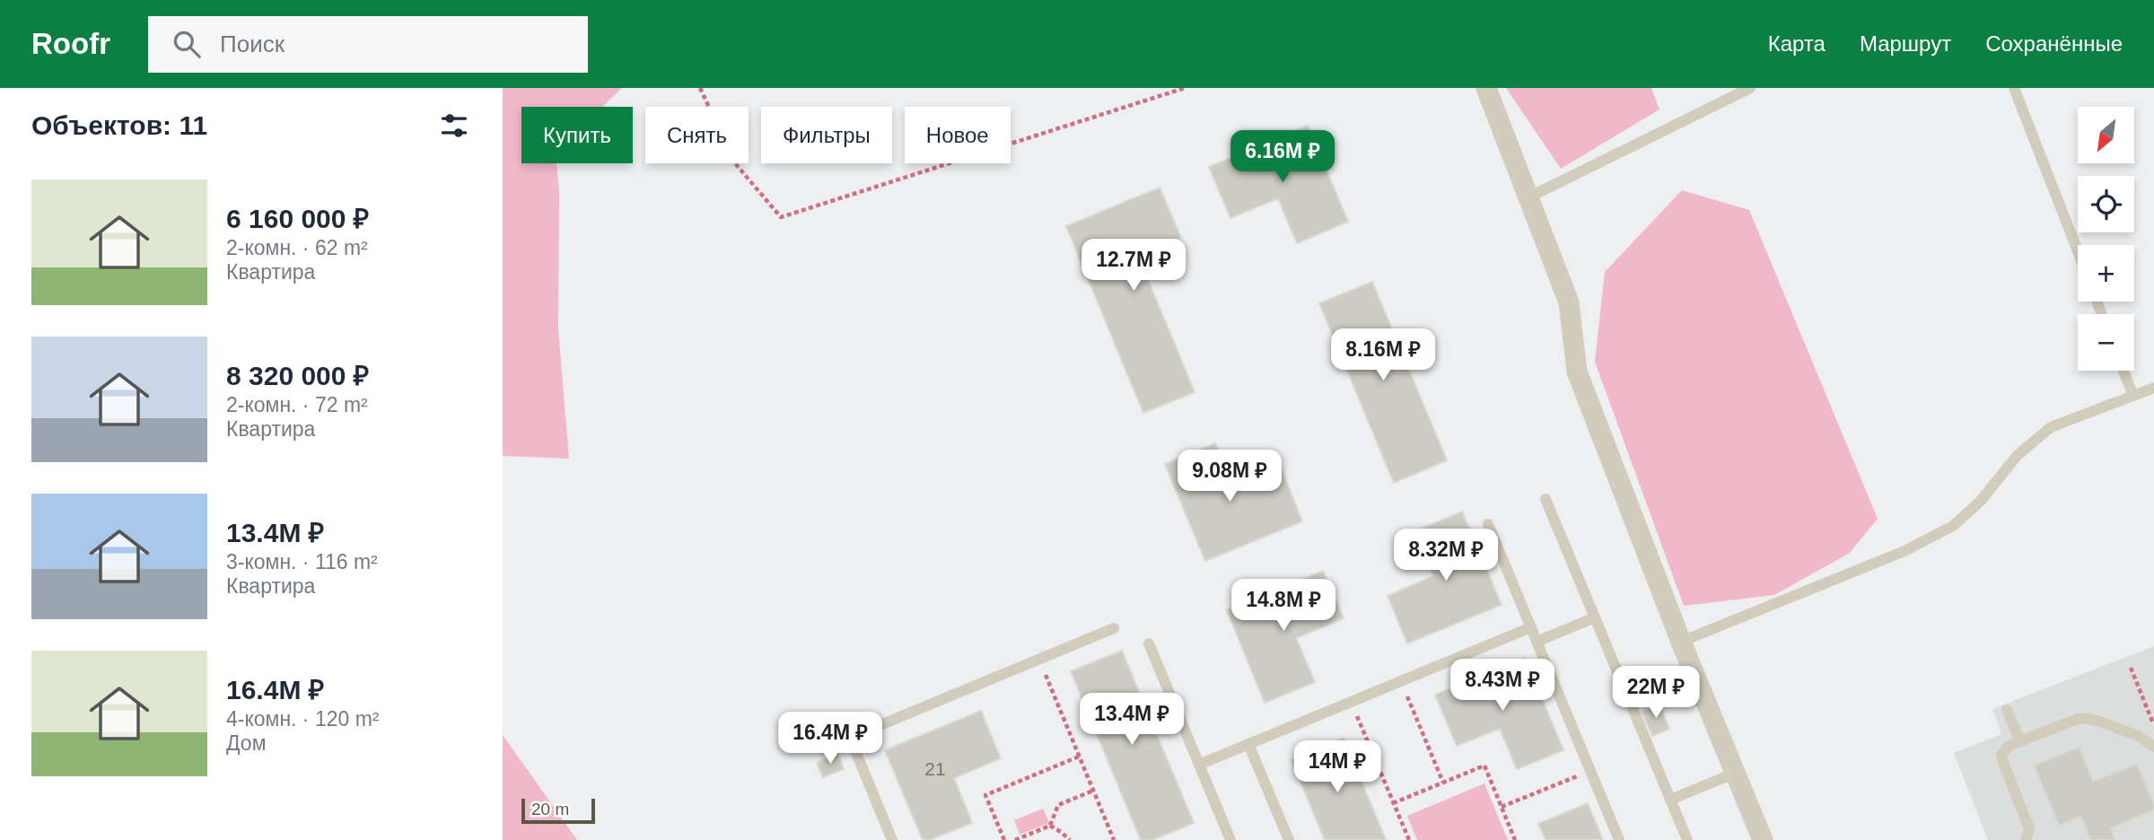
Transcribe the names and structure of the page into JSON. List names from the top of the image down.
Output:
{
  "house_numbers": ["21"],
  "scale_bar": "20 m",
  "north": "bottom left",
  "page": {
    "header": "Roofr",
    "search": "Поиск",
    "nav": ["Карта", "Маршрут", "Сохранённые"],
    "heading": "Объектов: 11",
    "map_buttons": ["+", "−"],
    "chip": [
      "Купить",
      "Снять",
      "Фильтры",
      "Новое"
    ],
    "price": [
      "6.16M ₽",
      "12.7M ₽",
      "8.16M ₽",
      "9.08M ₽",
      "8.32M ₽",
      "14.8M ₽",
      "8.43M ₽",
      "22M ₽",
      "13.4M ₽",
      "16.4M ₽",
      "14M ₽"
    ],
    "list": [
      {
        "name": "6 160 000 ₽",
        "note": "2-комн. · 62 m² · Квартира"
      },
      {
        "name": "8 320 000 ₽",
        "note": "2-комн. · 72 m² · Квартира"
      },
      {
        "name": "13.4M ₽",
        "note": "3-комн. · 116 m² · Квартира"
      },
      {
        "name": "16.4M ₽",
        "note": "4-комн. · 120 m² · Дом"
      }
    ],
    "scale": "20 m"
  }
}
